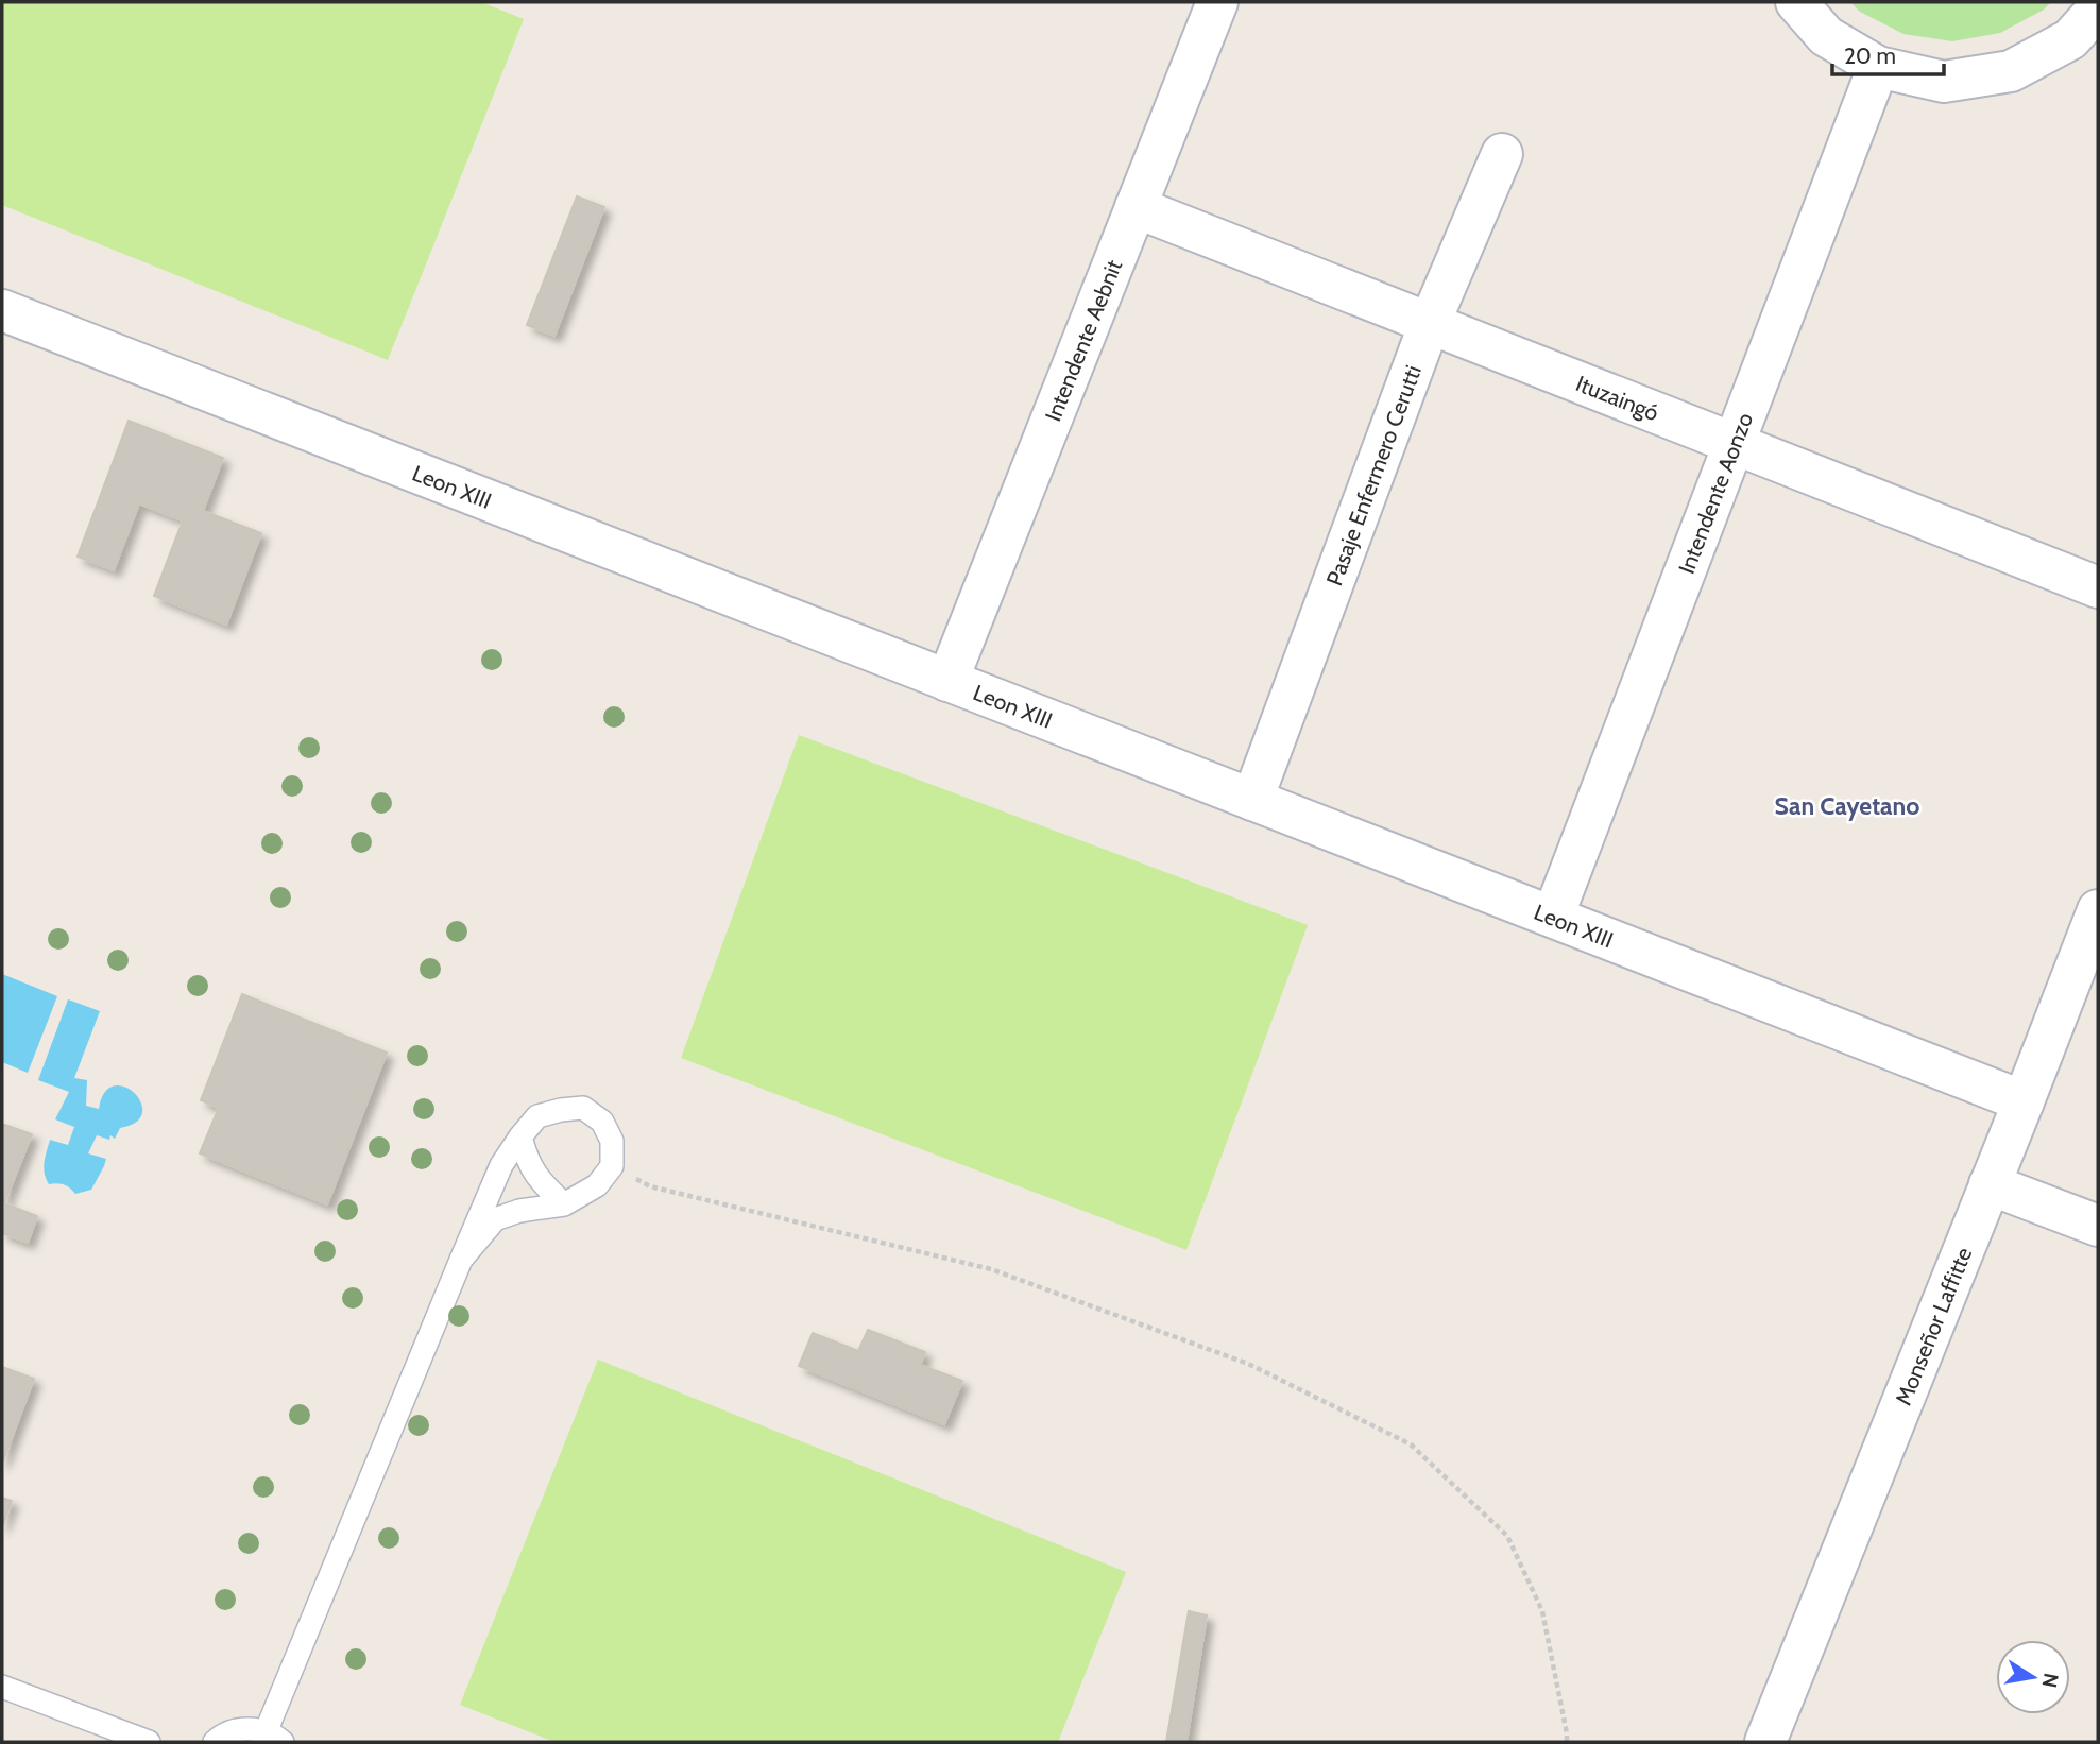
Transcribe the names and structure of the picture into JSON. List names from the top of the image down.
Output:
{
  "streets": {
    "street": [
      "Intendente Aebnit",
      "Ituzaingó",
      "Pasaje Enfermero Cerutti",
      "Leon XIII",
      "Intendente Aonzo",
      "Monseñor Laffitte"
    ]
  },
  "crossings": [
    ["Intendente Aebnit", "Ituzaingó"],
    ["Intendente Aebnit", "Leon XIII"],
    ["Ituzaingó", "Pasaje Enfermero Cerutti"],
    ["Ituzaingó", "Intendente Aonzo"],
    ["Pasaje Enfermero Cerutti", "Leon XIII"],
    ["Leon XIII", "Intendente Aonzo"],
    ["Leon XIII", "Monseñor Laffitte"]
  ],
  "districts": ["San Cayetano"],
  "scale_bar": "20 m",
  "north": "right"
}
